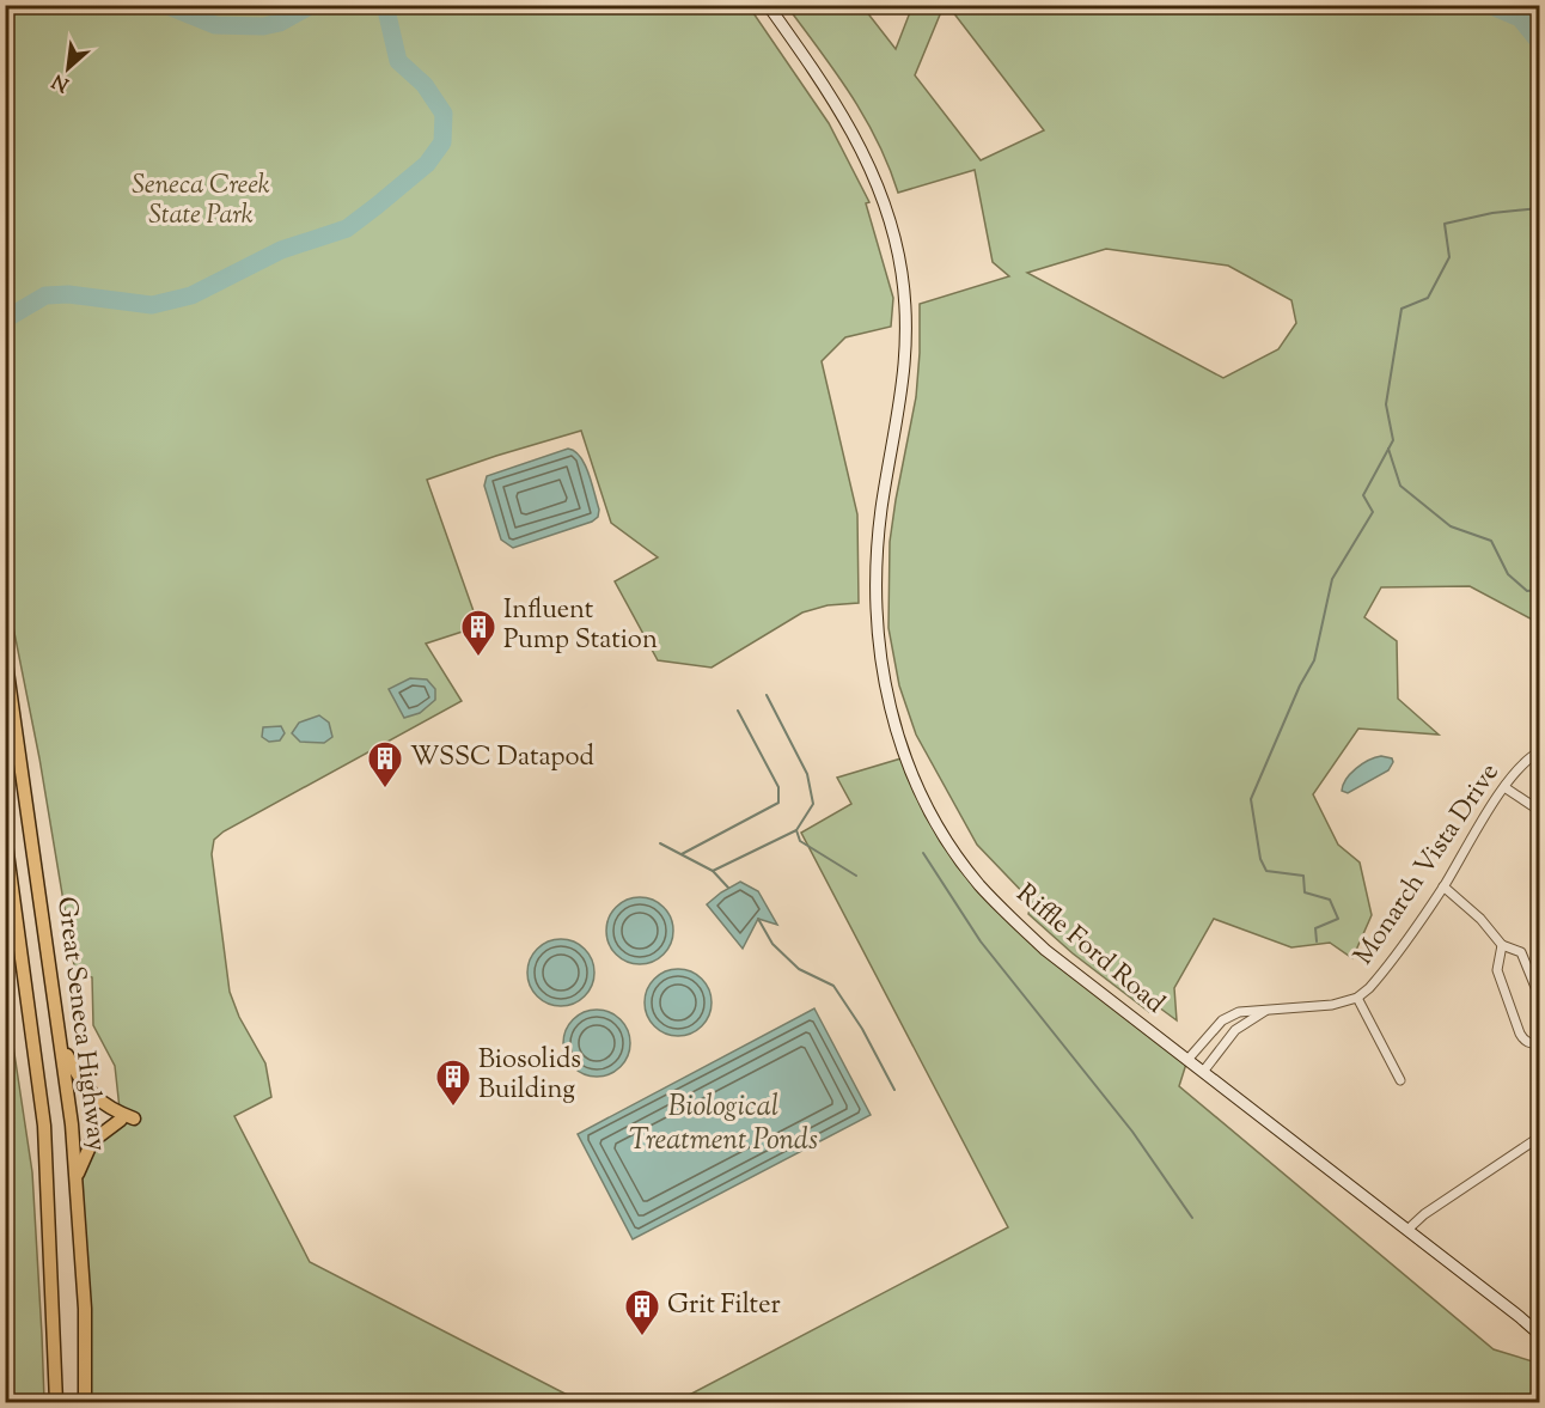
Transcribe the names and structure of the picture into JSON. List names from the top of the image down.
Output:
{
  "streets": {
    "main road": ["Great Seneca Highway"],
    "street": ["Monarch Vista Drive", "Riffle Ford Road"]
  },
  "crossings": [
    ["Monarch Vista Drive", "Riffle Ford Road"]
  ],
  "water": ["Biological Treatment Ponds"],
  "parks": ["Seneca Creek State Park"],
  "places": {
    "building": [
      "Influent Pump Station",
      "WSSC Datapod",
      "Biosolids Building",
      "Grit Filter"
    ]
  },
  "north": "bottom left"
}
